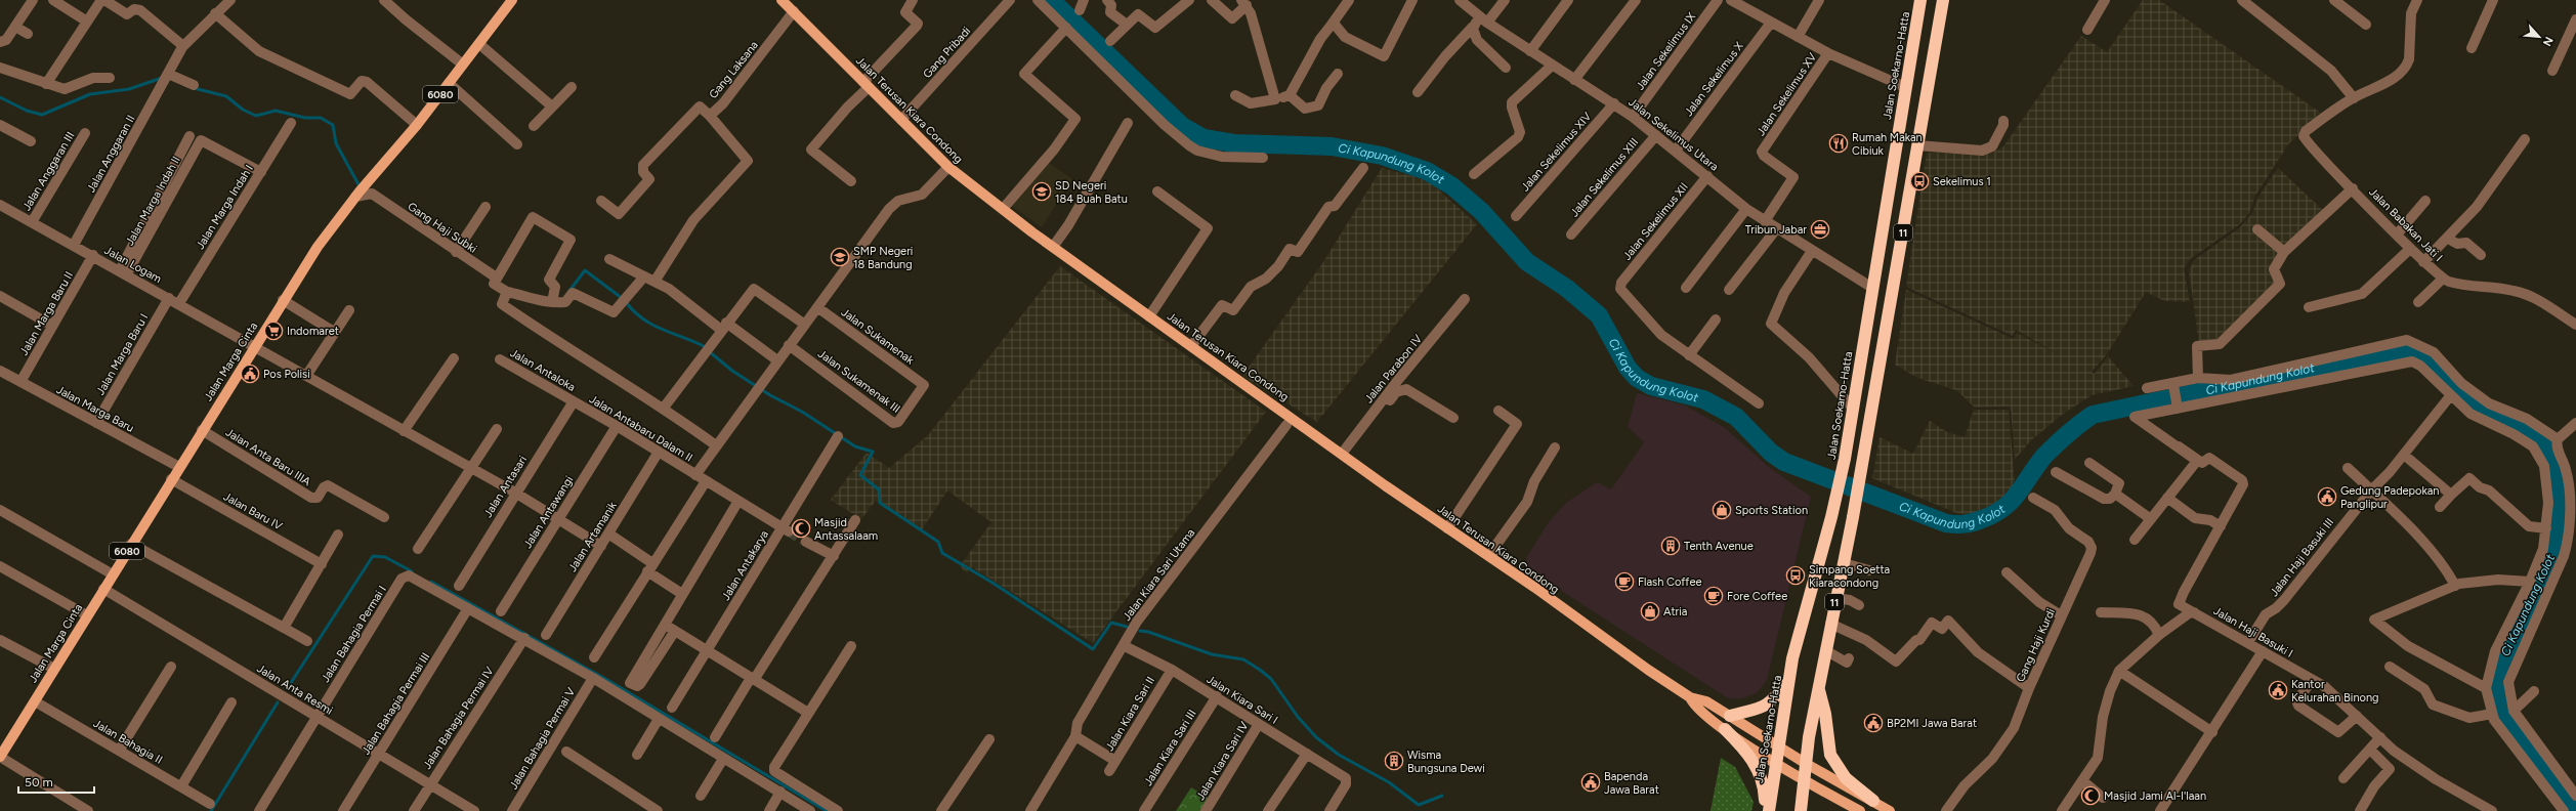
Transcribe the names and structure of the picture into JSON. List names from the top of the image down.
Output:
{
  "streets": {
    "highway": ["Jalan Soekarno-Hatta", "11"],
    "main road": ["6080", "Jalan Terusan Kiara Condong", "Jalan Marga Cinta"],
    "street": [
      "Jalan Sekelimus IX",
      "Gang Pribadi",
      "Gang Laksana",
      "Jalan Sekelimus X",
      "Jalan Sekelimus XV",
      "Jalan Sekelimus Utara",
      "Jalan Sekelimus XIV",
      "Jalan Anggaran II",
      "Jalan Anggaran III",
      "Jalan Sekelimus XIII",
      "Jalan Marga Indah II",
      "Jalan Marga Indah I",
      "Jalan Sekelimus XII",
      "Jalan Babakan Jati I",
      "Gang Haji Subki",
      "Jalan Logam",
      "Jalan Marga Baru II",
      "Jalan Sukamenak",
      "Jalan Marga Baru I",
      "Jalan Parabon IV",
      "Jalan Antaloka",
      "Jalan Sukamenak III",
      "Jalan Marga Baru",
      "Jalan Antabaru Dalam II",
      "Jalan Anta Baru IIIA",
      "Jalan Antasari",
      "Jalan Baru IV",
      "Jalan Antawangi",
      "Jalan Artamanik",
      "Jalan Haji Basuki III",
      "Jalan Antakarya",
      "Jalan Kiara Sari Utama",
      "Jalan Haji Basuki I",
      "Jalan Bahagia Permai I",
      "Gang Haji Kurdi",
      "Jalan Anta Resmi",
      "Jalan Kiara Sari I",
      "Jalan Bahagia Permai III",
      "Jalan Kiara Sari II",
      "Jalan Bahagia Permai IV",
      "Jalan Bahagia Permai V",
      "Jalan Bahagia II",
      "Jalan Kiara Sari III",
      "Jalan Kiara Sari IV"
    ]
  },
  "crossings": [
    ["Jalan Sekelimus IX", "Jalan Sekelimus Utara"],
    ["Gang Pribadi", "Jalan Terusan Kiara Condong"],
    ["Jalan Soekarno-Hatta", "Jalan Terusan Kiara Condong"],
    ["Jalan Soekarno-Hatta", "Jalan Sekelimus Utara"],
    ["Gang Laksana", "Jalan Terusan Kiara Condong"],
    ["Jalan Sekelimus X", "Jalan Sekelimus Utara"],
    ["Jalan Sekelimus XV", "Jalan Sekelimus Utara"],
    ["Jalan Terusan Kiara Condong", "11"],
    ["Jalan Terusan Kiara Condong", "Jalan Parabon IV"],
    ["Jalan Sekelimus Utara", "Jalan Sekelimus XIV"],
    ["Jalan Sekelimus Utara", "Jalan Sekelimus XIII"],
    ["Jalan Sekelimus Utara", "Jalan Sekelimus XII"],
    ["Jalan Anggaran II", "Jalan Logam"],
    ["Jalan Anggaran III", "Jalan Logam"],
    ["Jalan Marga Indah II", "Jalan Marga Indah I"],
    ["Jalan Marga Indah II", "Jalan Logam"],
    ["Jalan Marga Indah I", "Jalan Logam"],
    ["Gang Haji Subki", "Jalan Marga Cinta"],
    ["Jalan Logam", "Jalan Marga Baru II"],
    ["Jalan Logam", "Jalan Marga Baru I"],
    ["Jalan Logam", "Jalan Marga Cinta"],
    ["Jalan Logam", "Jalan Antasari"],
    ["Jalan Logam", "Jalan Antawangi"],
    ["Jalan Logam", "Jalan Artamanik"],
    ["Jalan Marga Baru II", "Jalan Marga Baru"],
    ["Jalan Sukamenak", "Jalan Sukamenak III"],
    ["Jalan Marga Baru I", "Jalan Marga Baru"],
    ["Jalan Marga Cinta", "Jalan Marga Baru"],
    ["Jalan Marga Cinta", "Jalan Anta Baru IIIA"],
    ["Jalan Marga Cinta", "Jalan Baru IV"],
    ["Jalan Marga Cinta", "Jalan Anta Resmi"],
    ["Jalan Marga Cinta", "Jalan Bahagia II"],
    ["Jalan Antaloka", "Jalan Antabaru Dalam II"],
    ["Jalan Antaloka", "Jalan Antasari"],
    ["Jalan Antabaru Dalam II", "Jalan Antasari"],
    ["Jalan Antabaru Dalam II", "Jalan Antawangi"],
    ["Jalan Antabaru Dalam II", "Jalan Artamanik"],
    ["Jalan Antabaru Dalam II", "Jalan Antakarya"],
    ["Jalan Haji Basuki III", "Jalan Haji Basuki I"],
    ["Jalan Kiara Sari Utama", "Jalan Kiara Sari I"],
    ["Jalan Bahagia Permai I", "Jalan Anta Resmi"],
    ["Jalan Bahagia Permai I", "Jalan Bahagia Permai III"],
    ["Jalan Anta Resmi", "Jalan Bahagia Permai III"],
    ["Jalan Anta Resmi", "Jalan Bahagia Permai IV"],
    ["Jalan Kiara Sari I", "Jalan Kiara Sari II"],
    ["Jalan Kiara Sari I", "Jalan Kiara Sari III"],
    ["Jalan Kiara Sari I", "Jalan Kiara Sari IV"]
  ],
  "water": ["Ci Kapundung Kolot"],
  "places": {
    "restaurant": ["Rumah Makan Cibiuk"],
    "bus stop": ["Sekelimus 1", "Simpang Soetta Kiaracondong"],
    "school or university": ["SD Negeri 184 Buah Batu", "SMP Negeri 18 Bandung"],
    "office": ["Tribun Jabar"],
    "supermarket": ["Indomaret"],
    "public building": [
      "Pos Polisi",
      "Gedung Padepokan Panglipur",
      "Kantor Kelurahan Binong",
      "BP2MI Jawa Barat",
      "Bapenda Jawa Barat"
    ],
    "shop": ["Sports Station", "Atria"],
    "mosque": ["Masjid Antassalaam", "Masjid Jami Al-I'laan"],
    "building": ["Tenth Avenue", "Wisma Bungsuna Dewi"],
    "cafe": ["Flash Coffee", "Fore Coffee"]
  },
  "scale_bar": "50 m",
  "north": "bottom right"
}
